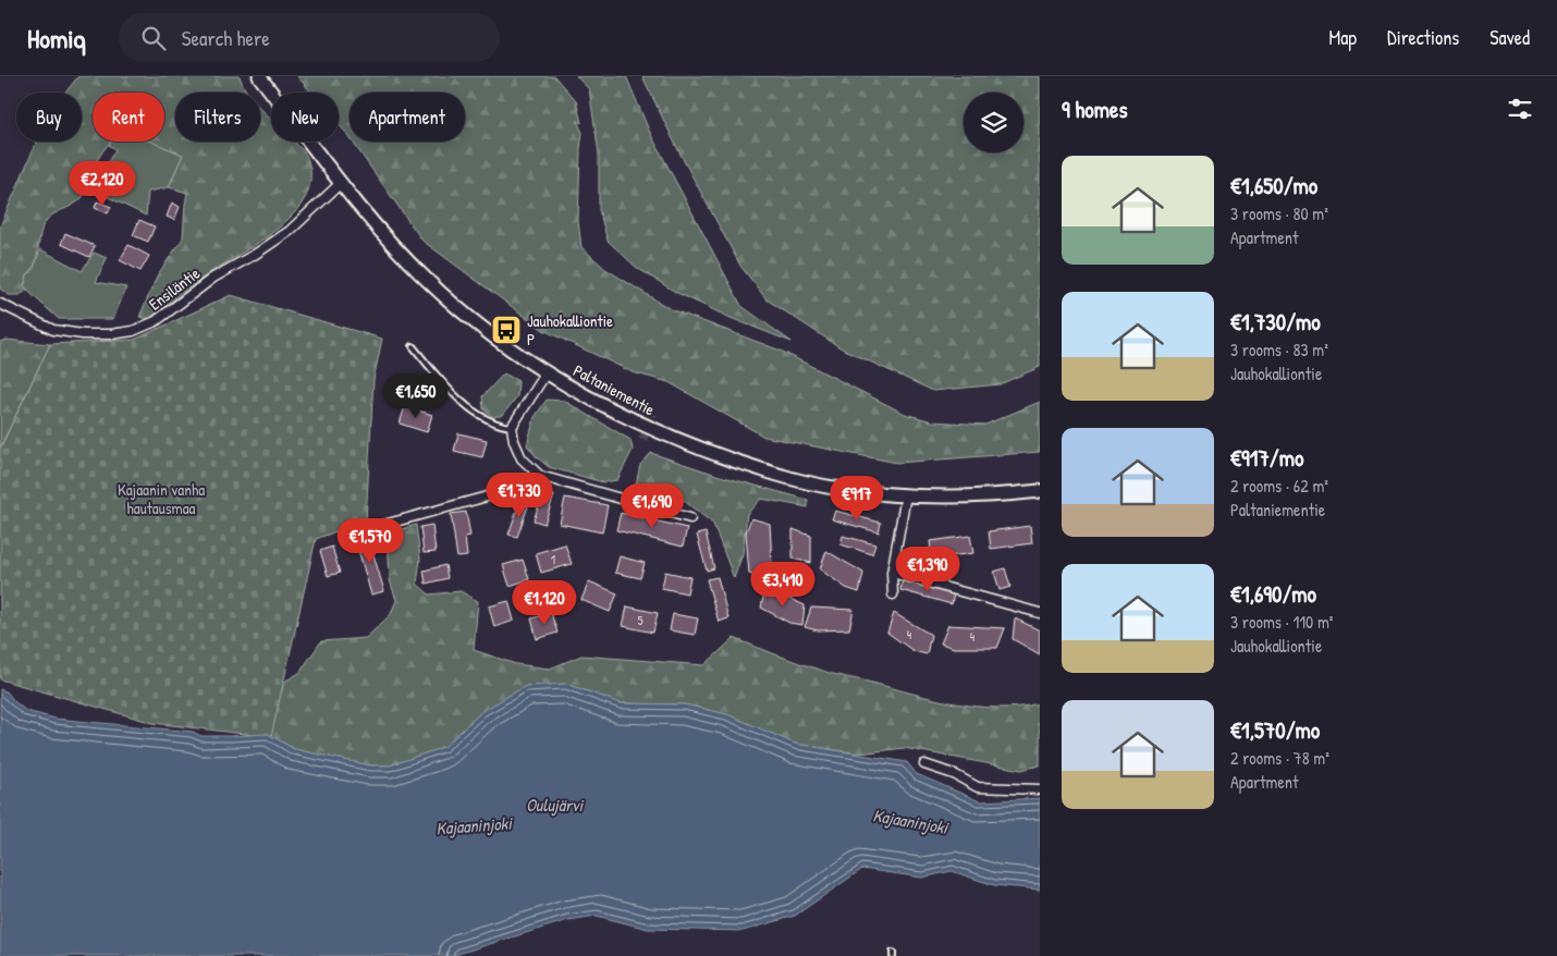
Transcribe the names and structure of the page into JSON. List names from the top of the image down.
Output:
{
  "streets": {
    "street": ["Ensiläntie", "Paltaniementie"]
  },
  "crossings": [
    ["Ensiläntie", "Paltaniementie"]
  ],
  "water": ["Oulujärvi", "Kajaaninjoki"],
  "parks": ["Kajaanin vanha hautausmaa"],
  "places": {
    "bus stop": ["Jauhokalliontie P"]
  },
  "house_numbers": [
    "1",
    "5",
    "4",
    "4"
  ],
  "page": {
    "header": "Homiq",
    "search": "Search here",
    "nav": ["Map", "Directions", "Saved"],
    "heading": "9 homes",
    "chip": [
      "Buy",
      "Rent",
      "Filters",
      "New",
      "Apartment"
    ],
    "list": [
      {
        "name": "€1,650/mo",
        "note": "3 rooms · 80 m² · Apartment"
      },
      {
        "name": "€1,730/mo",
        "note": "3 rooms · 83 m² · Jauhokalliontie"
      },
      {
        "name": "€917/mo",
        "note": "2 rooms · 62 m² · Paltaniementie"
      },
      {
        "name": "€1,690/mo",
        "note": "3 rooms · 110 m² · Jauhokalliontie"
      },
      {
        "name": "€1,570/mo",
        "note": "2 rooms · 78 m² · Apartment"
      }
    ],
    "price": [
      "€2,120",
      "€1,650",
      "€1,730",
      "€917",
      "€1,690",
      "€1,570",
      "€1,390",
      "€3,410",
      "€1,120"
    ]
  }
}
